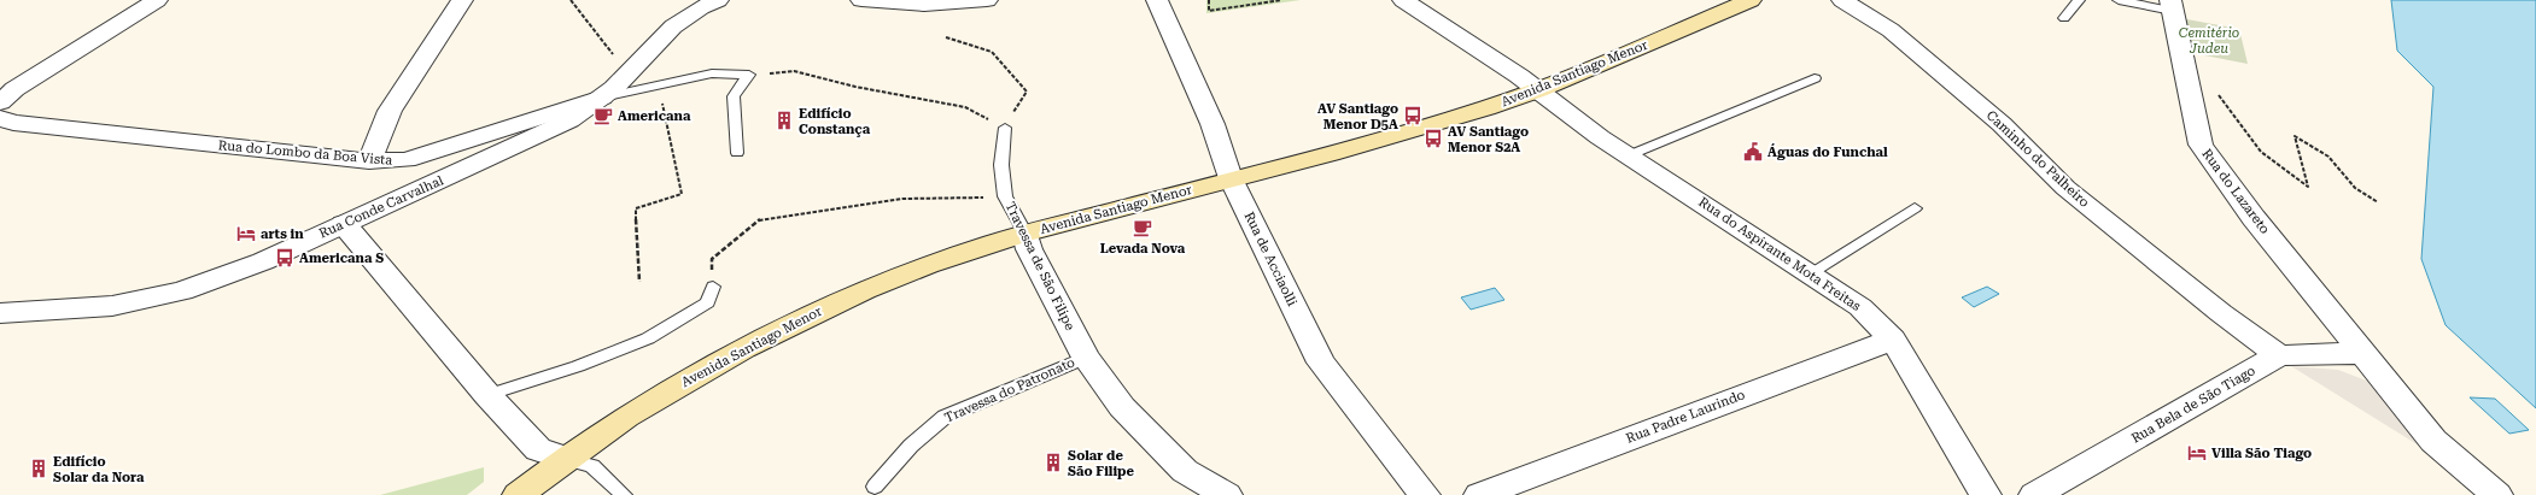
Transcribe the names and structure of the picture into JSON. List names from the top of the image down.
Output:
{
  "streets": {
    "main road": ["Avenida Santiago Menor"],
    "street": [
      "Rua do Lombo da Boa Vista",
      "Caminho do Palheiro",
      "Rua do Lazareto",
      "Rua Conde Carvalhal",
      "Rua do Aspirante Mota Freitas",
      "Rua de Acciaolli",
      "Travessa de São Filipe",
      "Rua Bela de São Tiago",
      "Rua Padre Laurindo"
    ],
    "lane": ["Travessa do Patronato"]
  },
  "crossings": [
    ["Avenida Santiago Menor", "Rua do Aspirante Mota Freitas"],
    ["Avenida Santiago Menor", "Rua de Acciaolli"],
    ["Avenida Santiago Menor", "Travessa de São Filipe"],
    ["Rua do Lombo da Boa Vista", "Rua Conde Carvalhal"],
    ["Caminho do Palheiro", "Rua Bela de São Tiago"],
    ["Rua do Lazareto", "Rua Bela de São Tiago"],
    ["Rua do Aspirante Mota Freitas", "Rua Padre Laurindo"],
    ["Travessa de São Filipe", "Travessa do Patronato"]
  ],
  "parks": ["Cemitério Judeu"],
  "places": {
    "cafe": ["Americana", "Levada Nova"],
    "bus stop": ["AV Santiago Menor D5A", "AV Santiago Menor S2A", "Americana S"],
    "building": ["Edifício Constança", "Solar de São Filipe", "Edifício Solar da Nora"],
    "public building": ["Águas do Funchal"],
    "hotel": ["arts in", "Villa São Tiago"]
  }
}
